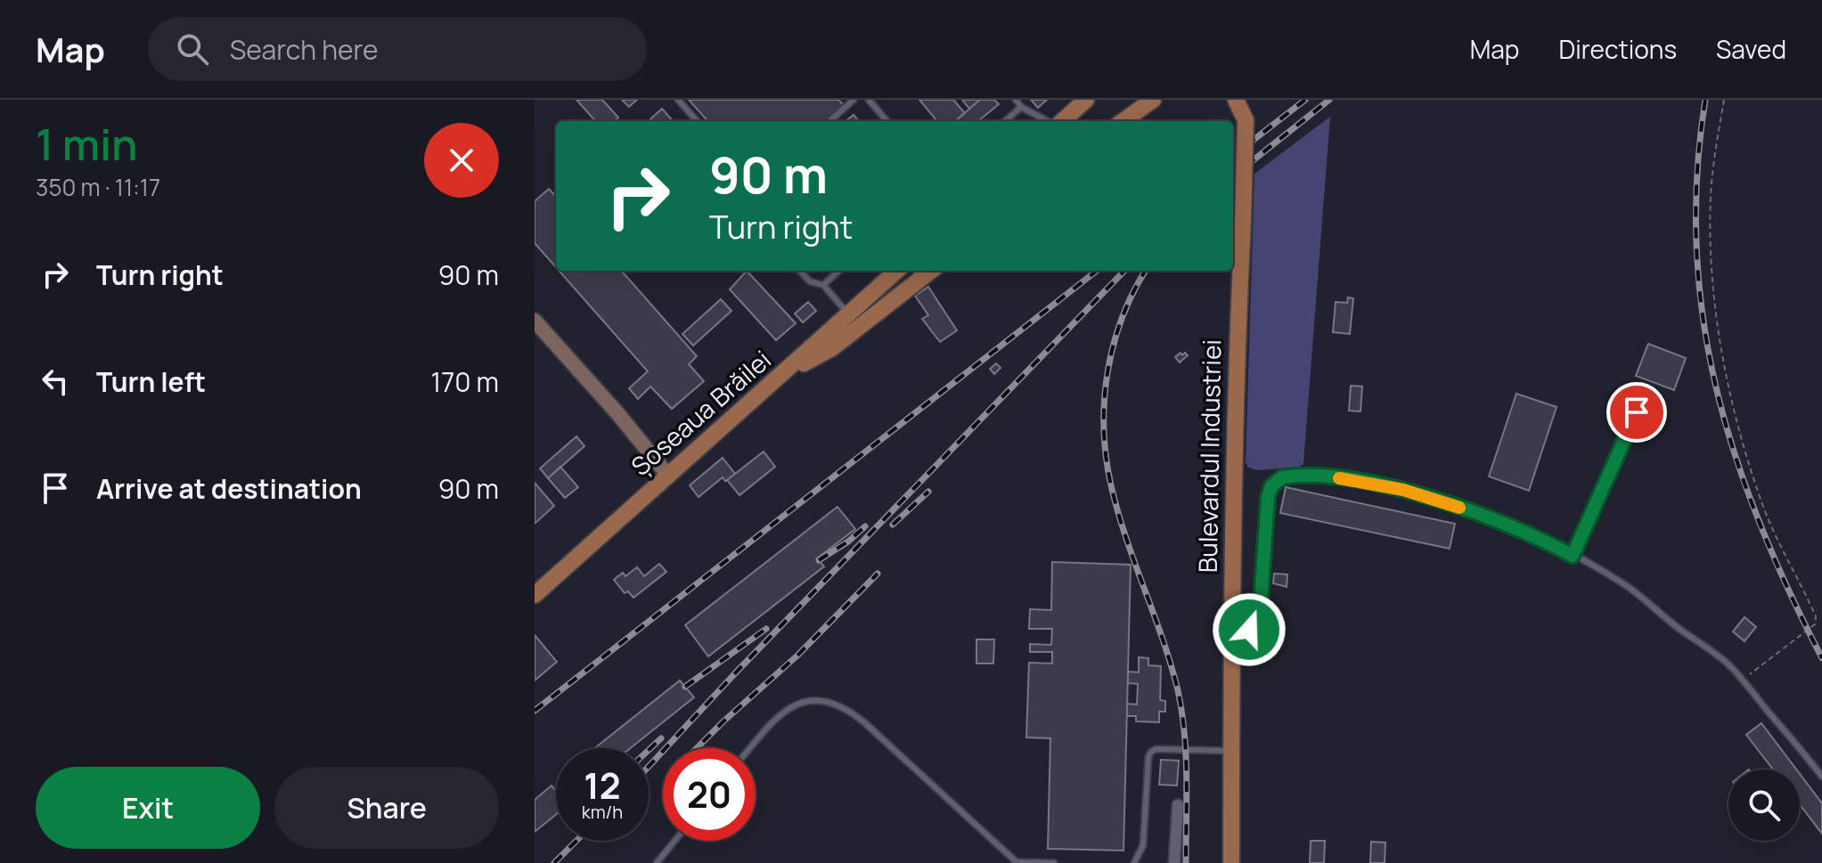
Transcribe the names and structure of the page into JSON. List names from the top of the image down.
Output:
{
  "streets": {
    "main road": ["Șoseaua Brăilei", "Bulevardul Industriei"]
  },
  "page": {
    "header": "Map",
    "search": "Search here",
    "nav": ["Map", "Directions", "Saved"],
    "heading": ["1 min", "350 m · 11:17"],
    "turn": ["90 m", "Turn right"],
    "list": [
      {
        "name": "Turn right",
        "value": "90 m"
      },
      {
        "name": "Turn left",
        "value": "170 m"
      },
      {
        "name": "Arrive at destination",
        "value": "90 m"
      }
    ],
    "speed": "12 km/h",
    "limit": "20",
    "buttons": ["Exit", "Share"]
  }
}
